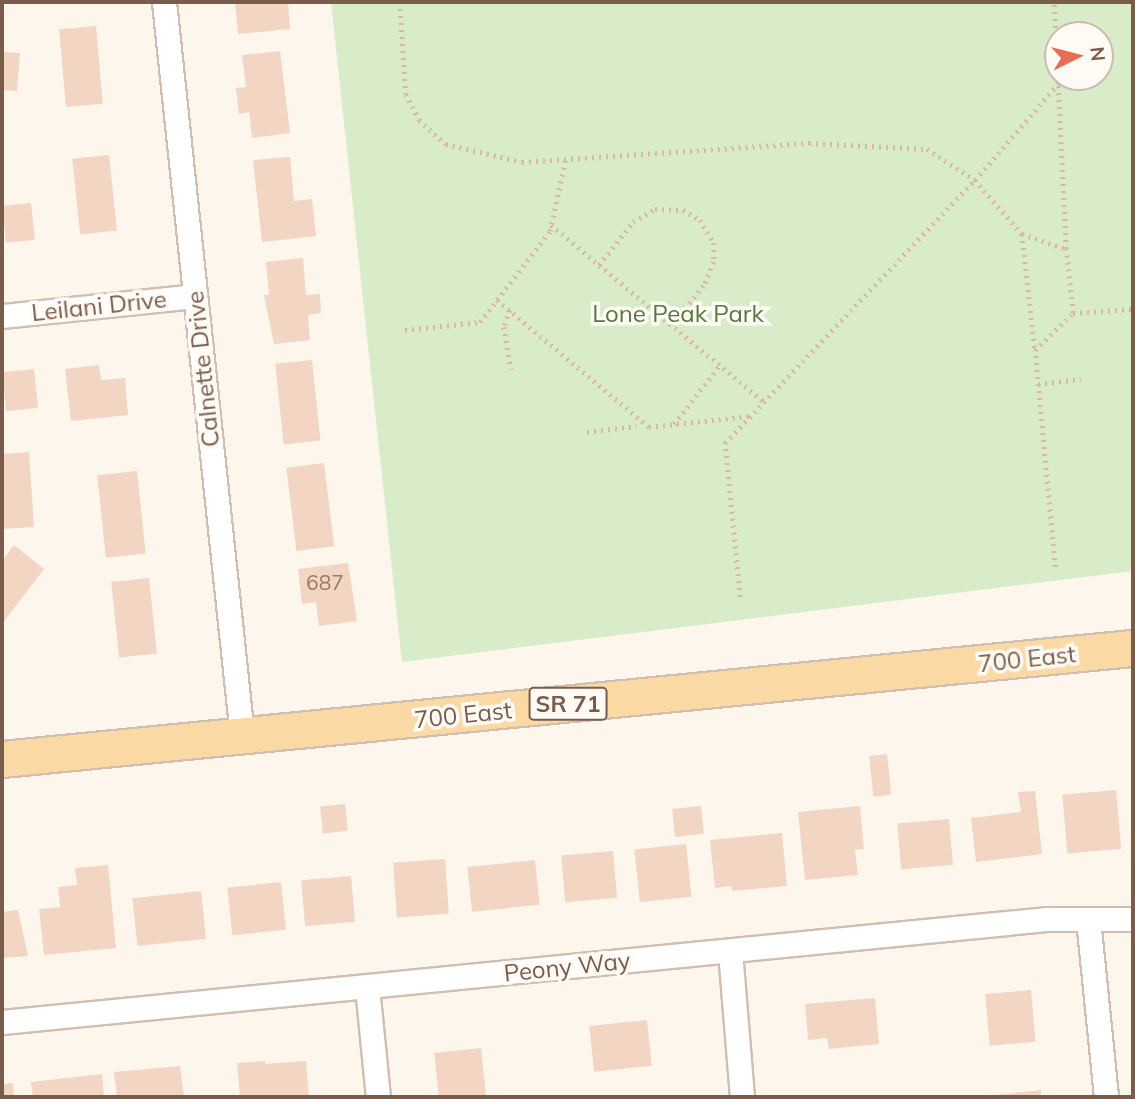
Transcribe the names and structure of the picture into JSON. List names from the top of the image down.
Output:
{
  "streets": {
    "main road": ["700 East", "SR 71"],
    "street": ["Leilani Drive", "Calnette Drive", "Peony Way"]
  },
  "crossings": [
    ["Leilani Drive", "Calnette Drive"],
    ["Calnette Drive", "700 East"]
  ],
  "parks": ["Lone Peak Park"],
  "house_numbers": ["687"],
  "north": "right"
}
